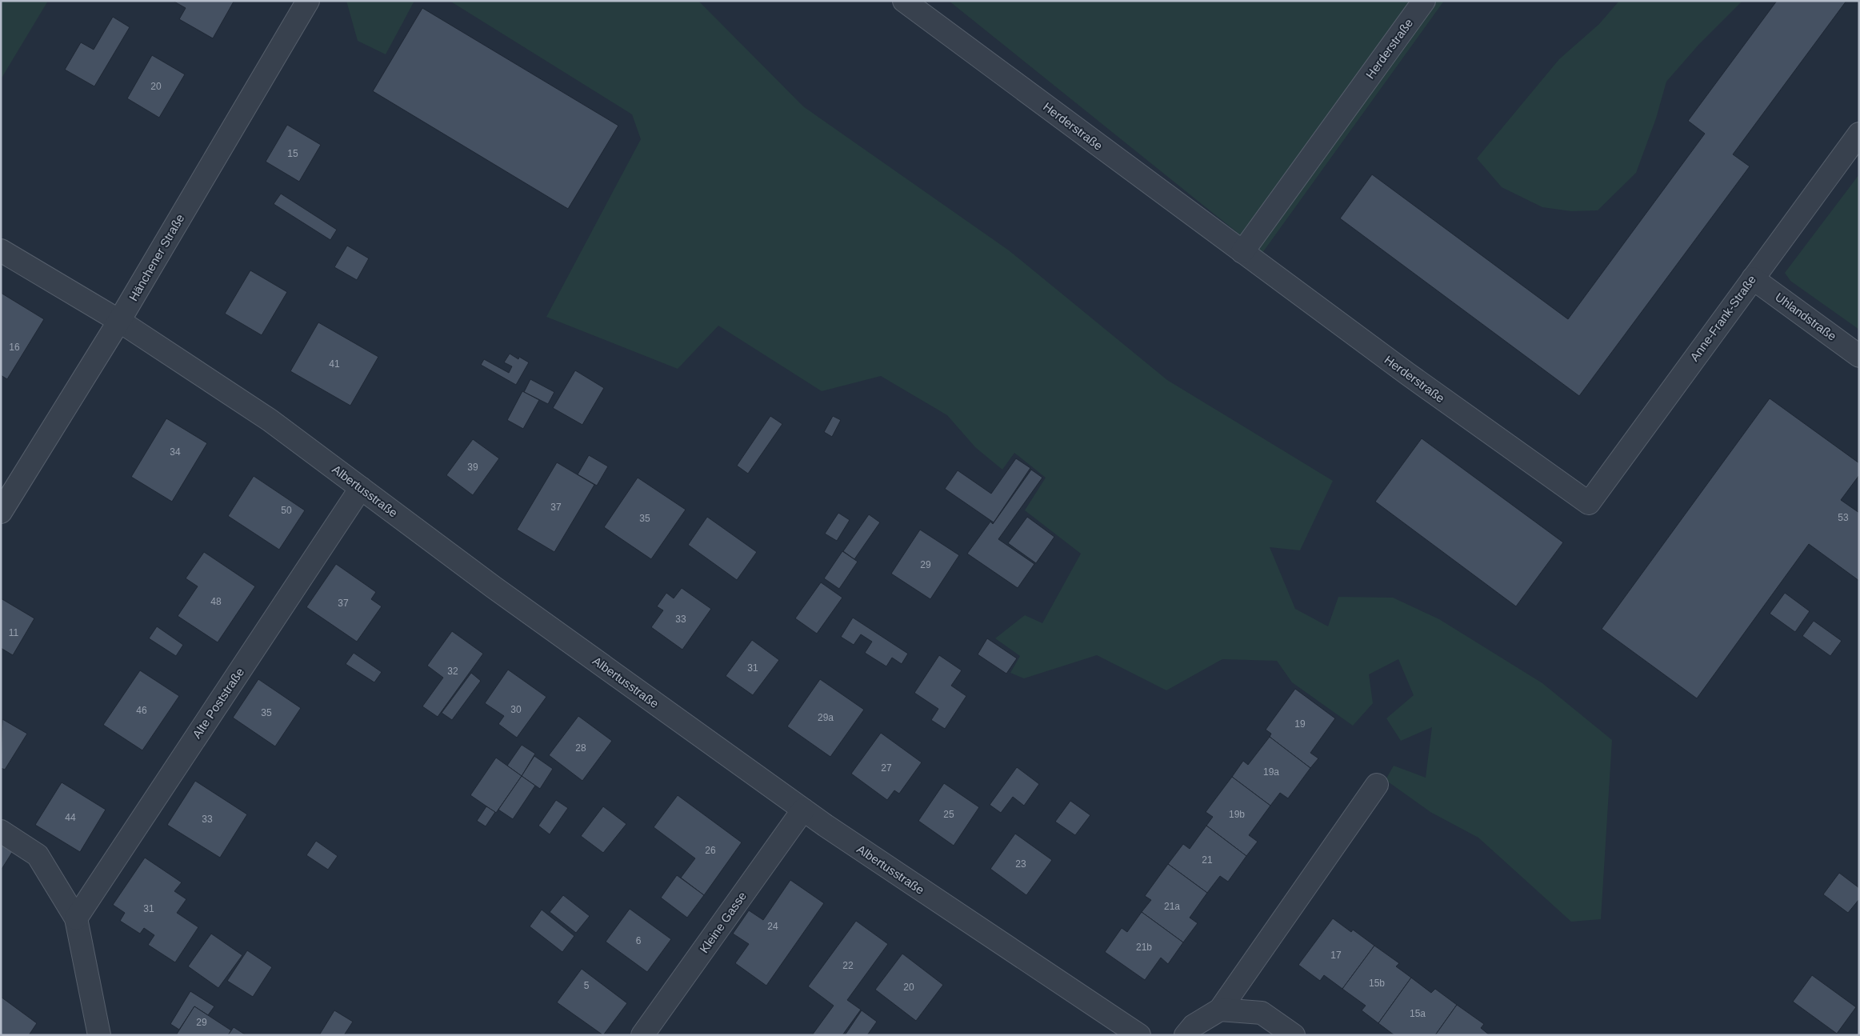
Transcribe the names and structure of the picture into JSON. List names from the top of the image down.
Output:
{
  "streets": {
    "street": [
      "Herderstraße",
      "Hänchener Straße",
      "Uhlandstraße",
      "Anne-Frank-Straße",
      "Albertusstraße",
      "Alte Poststraße",
      "Kleine Gasse"
    ]
  },
  "crossings": [
    ["Herderstraße", "Anne-Frank-Straße"],
    ["Hänchener Straße", "Albertusstraße"],
    ["Uhlandstraße", "Anne-Frank-Straße"],
    ["Albertusstraße", "Alte Poststraße"],
    ["Albertusstraße", "Kleine Gasse"]
  ],
  "house_numbers": [
    "20",
    "15",
    "16",
    "41",
    "34",
    "39",
    "37",
    "50",
    "53",
    "35",
    "29",
    "48",
    "37",
    "33",
    "11",
    "31",
    "32",
    "30",
    "46",
    "35",
    "29a",
    "19",
    "28",
    "27",
    "19a",
    "25",
    "19b",
    "44",
    "33",
    "26",
    "21",
    "23",
    "21a",
    "31",
    "24",
    "6",
    "21b",
    "17",
    "22",
    "15b",
    "5",
    "20",
    "15a",
    "29"
  ]
}
